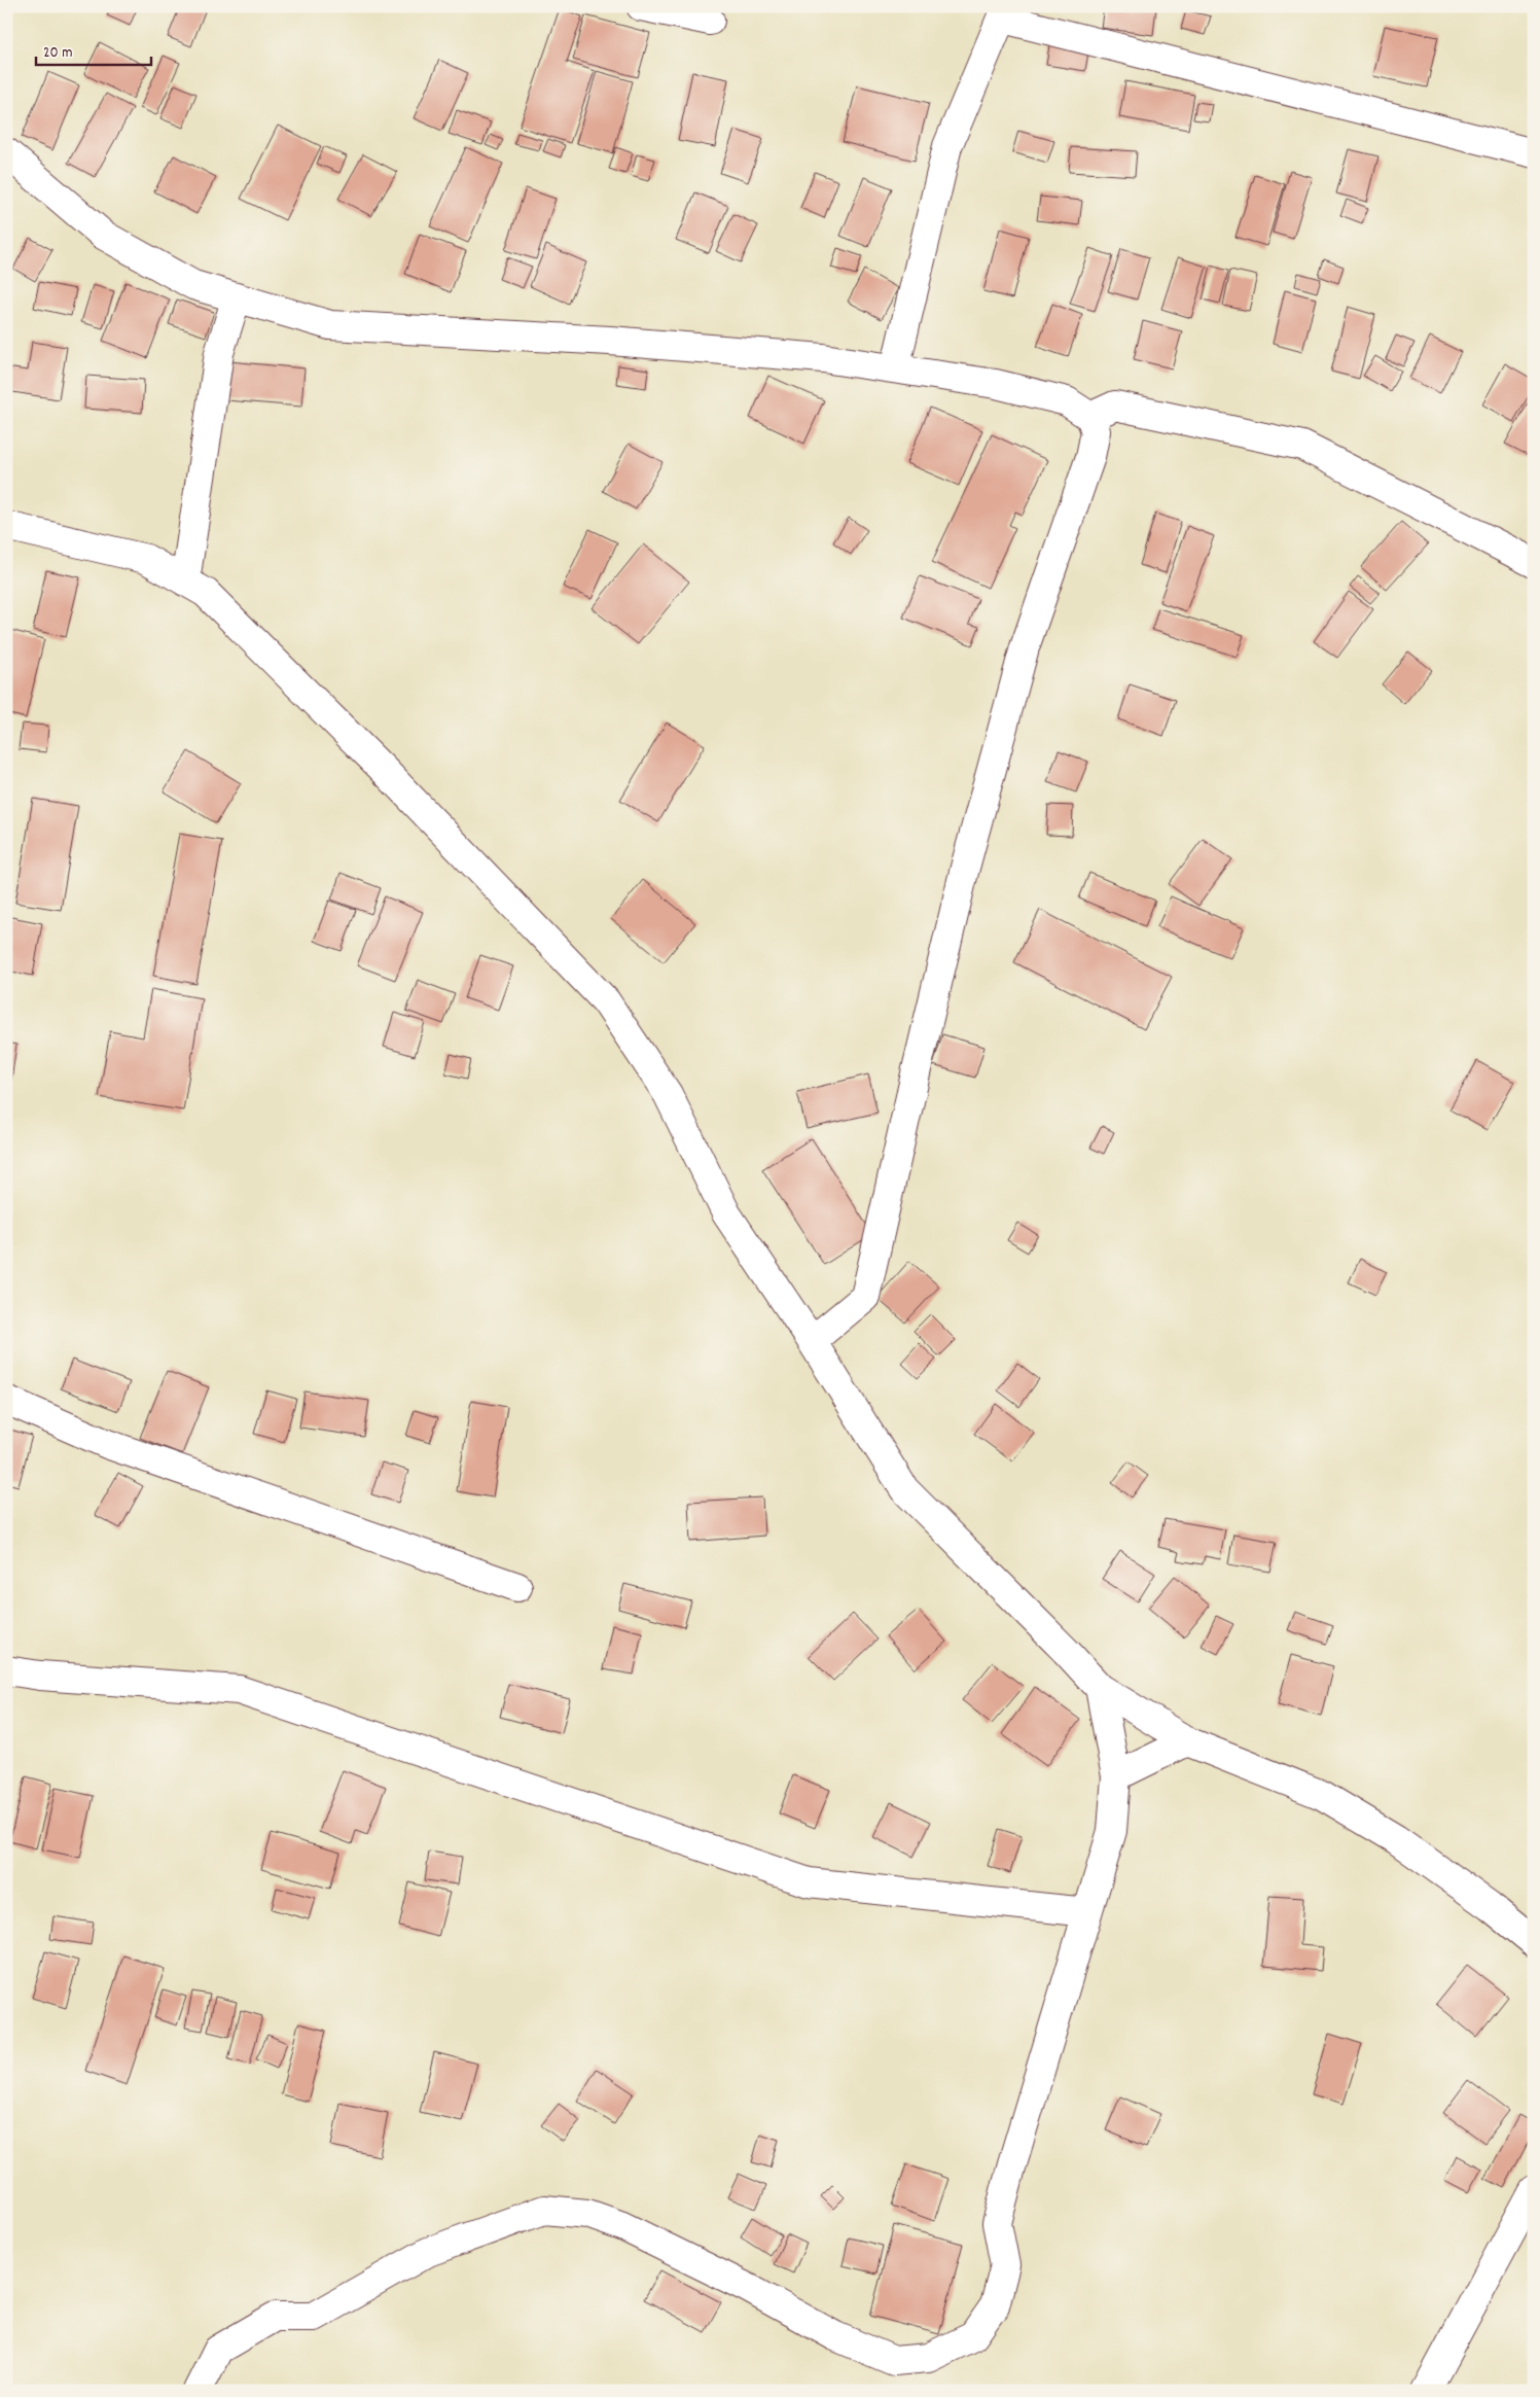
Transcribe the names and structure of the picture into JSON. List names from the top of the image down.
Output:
{
  "scale_bar": "20 m"
}
